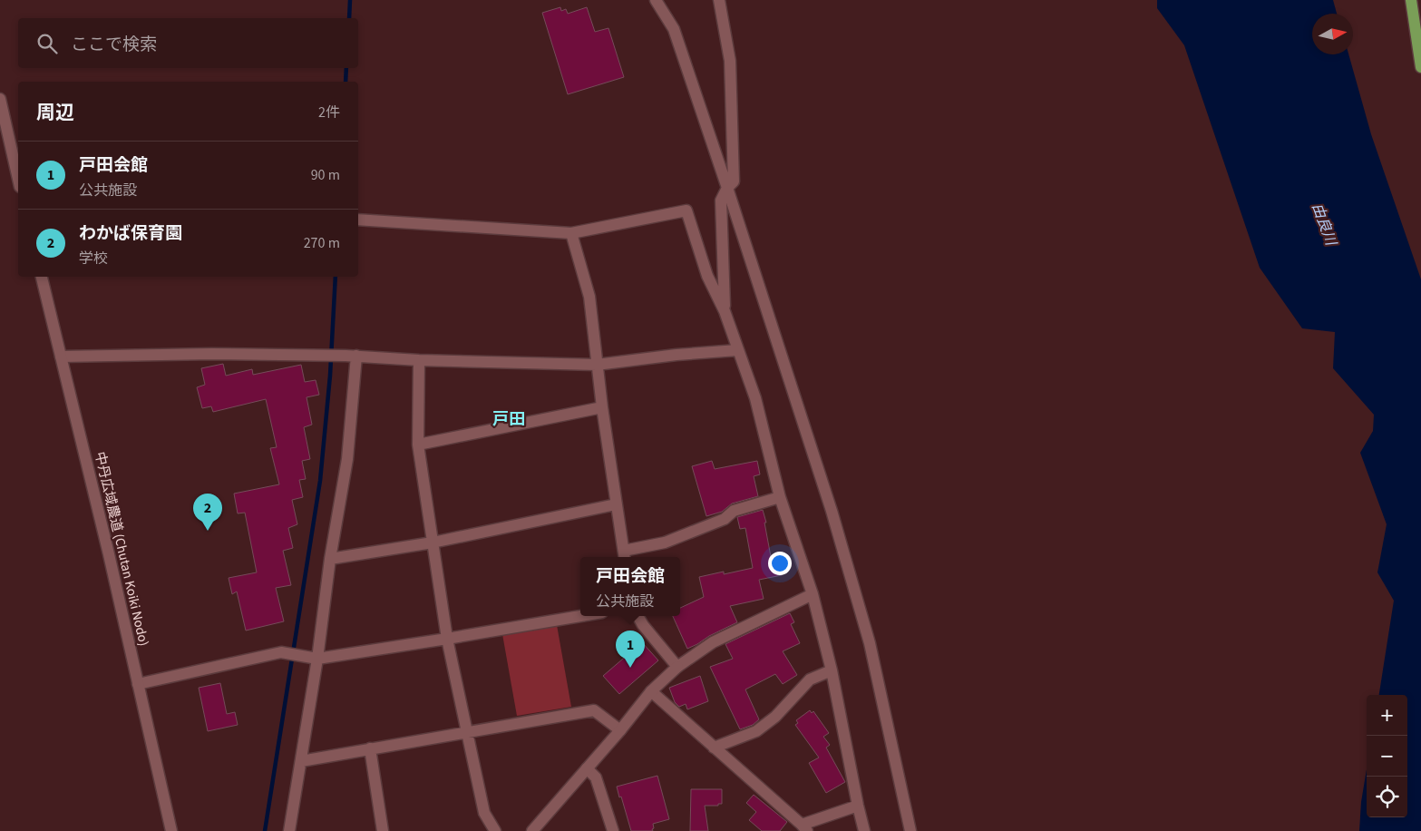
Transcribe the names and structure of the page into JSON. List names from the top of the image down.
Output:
{
  "streets": {
    "street": ["中丹広域農道 (Chutan Koiki Nodo)"]
  },
  "districts": ["戸田"],
  "water": ["由良川"],
  "north": "right",
  "page": {
    "search": "ここで検索",
    "heading": ["周辺", "2件"],
    "list": [
      {
        "mark": "1",
        "name": "戸田会館",
        "note": "公共施設",
        "value": "90 m"
      },
      {
        "mark": "2",
        "name": "わかば保育園",
        "note": "学校",
        "value": "270 m"
      }
    ],
    "pins": ["2", "1"],
    "popup": ["戸田会館", "公共施設"],
    "map_buttons": ["+", "−"]
  }
}
